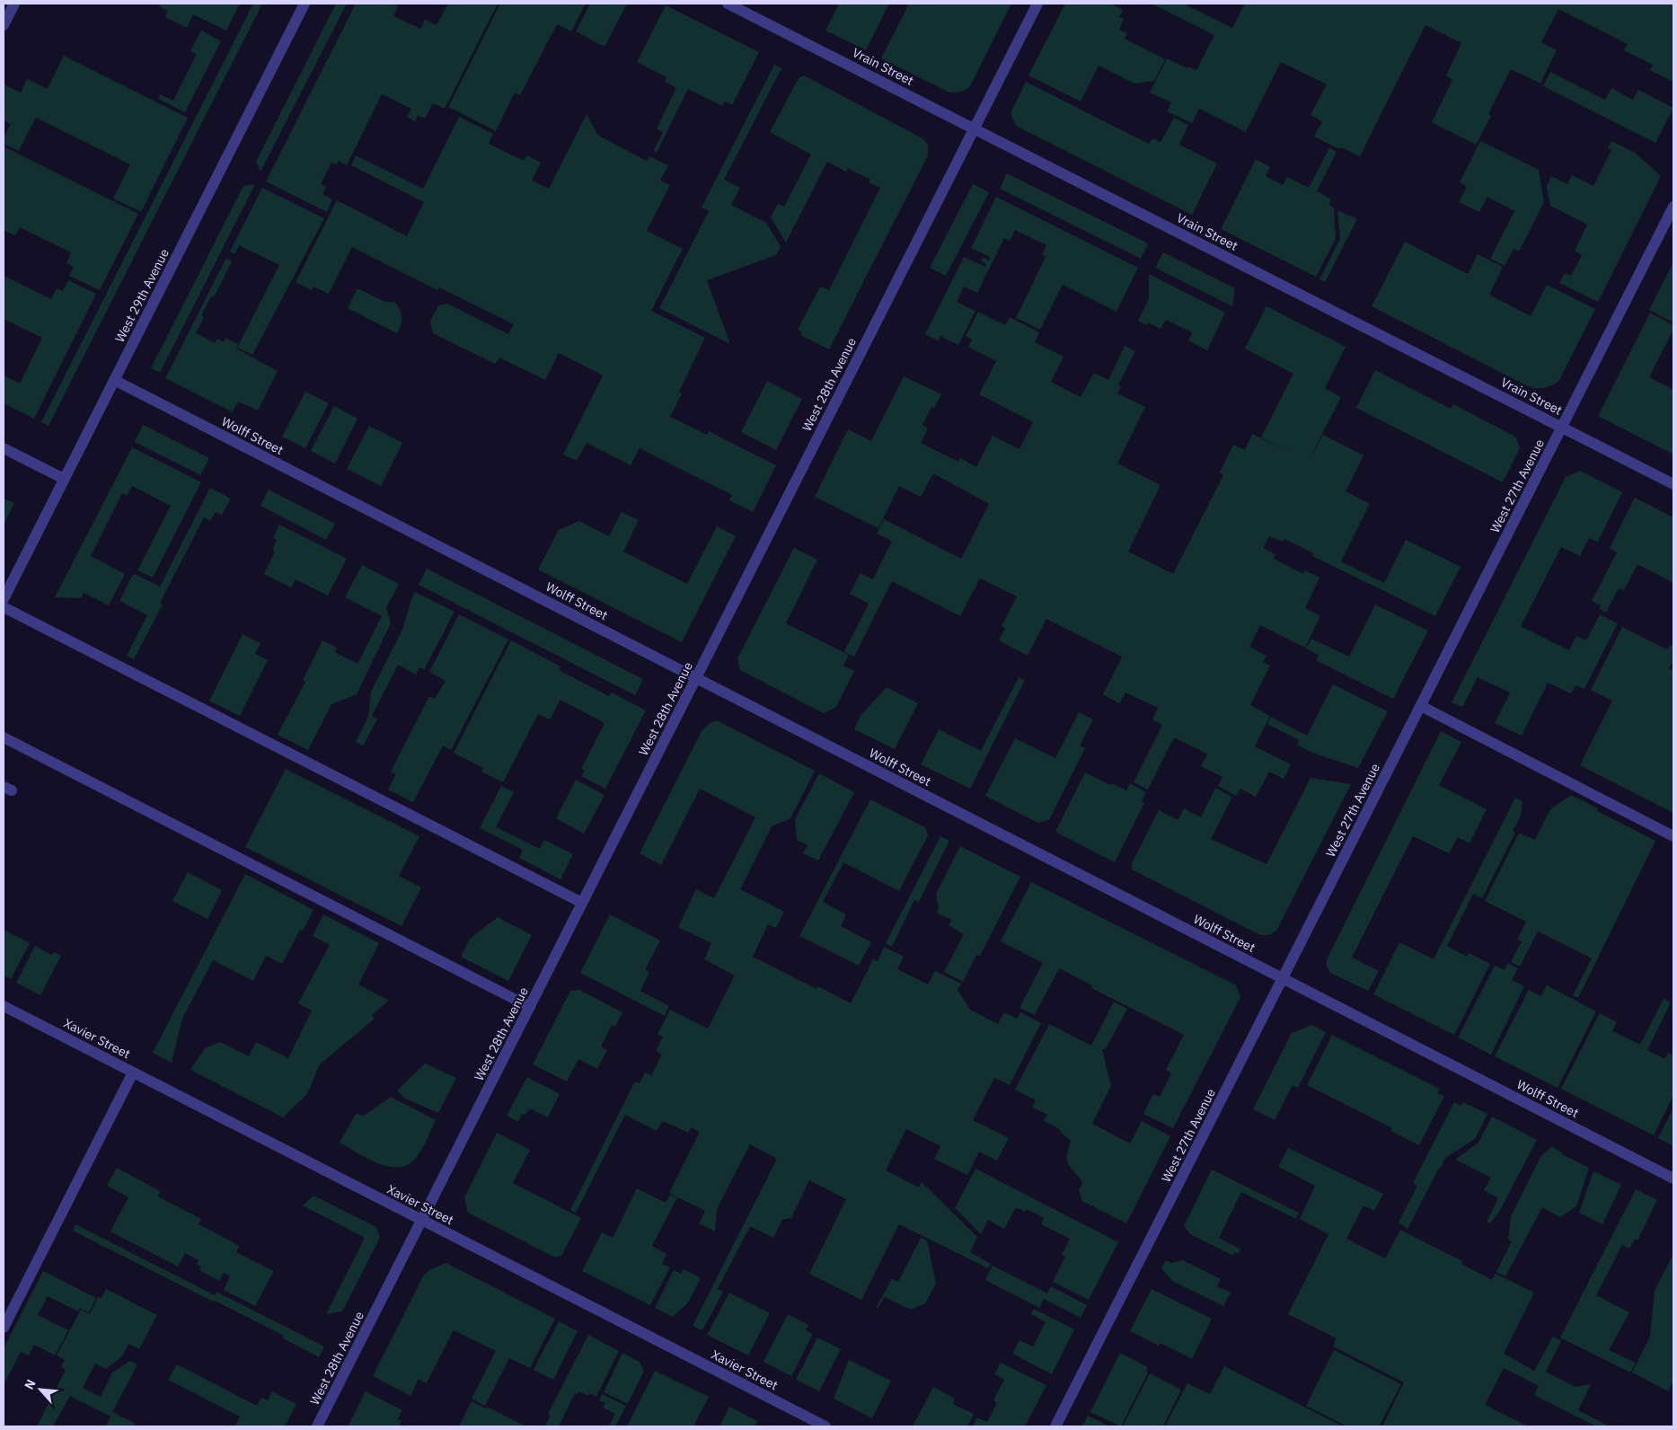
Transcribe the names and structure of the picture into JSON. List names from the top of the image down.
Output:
{
  "streets": {
    "street": [
      "Vrain Street",
      "West 29th Avenue",
      "West 28th Avenue",
      "Wolff Street",
      "West 27th Avenue",
      "Xavier Street"
    ]
  },
  "crossings": [
    ["Vrain Street", "West 28th Avenue"],
    ["Vrain Street", "West 27th Avenue"],
    ["West 29th Avenue", "Wolff Street"],
    ["West 28th Avenue", "Wolff Street"],
    ["West 28th Avenue", "Xavier Street"],
    ["Wolff Street", "West 27th Avenue"]
  ],
  "north": "top left"
}
